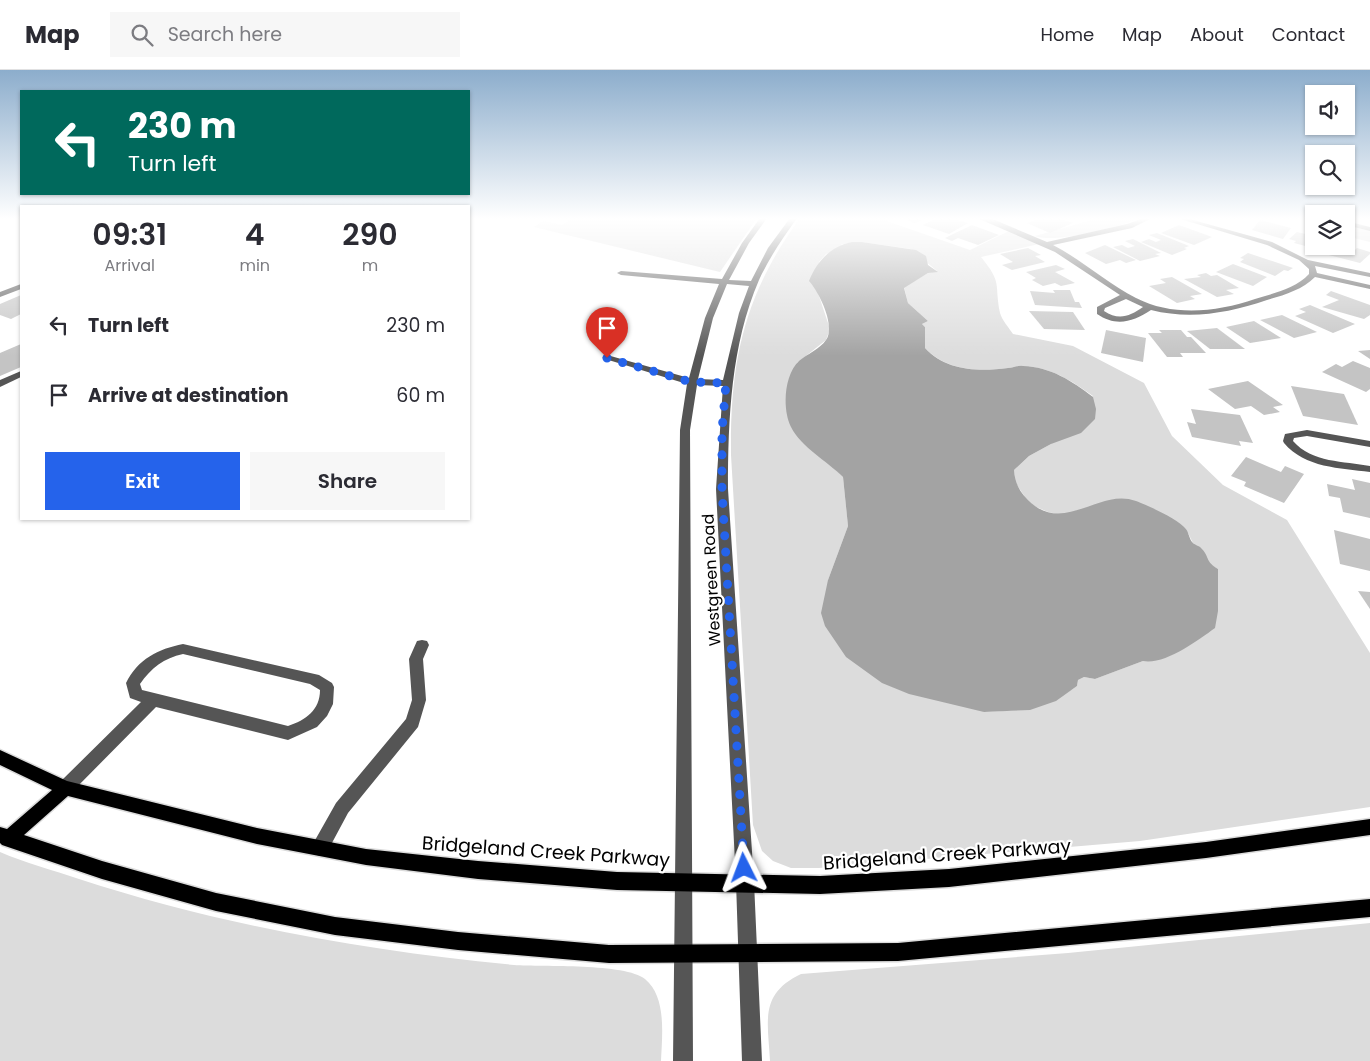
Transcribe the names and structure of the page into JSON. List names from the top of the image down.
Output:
{
  "streets": {
    "main road": ["Bridgeland Creek Parkway"],
    "street": ["Westgreen Road"]
  },
  "crossings": [
    ["Westgreen Road", "Bridgeland Creek Parkway"]
  ],
  "page": {
    "header": "Map",
    "search": "Search here",
    "nav": [
      "Home",
      "Map",
      "About",
      "Contact"
    ],
    "turn": ["230 m", "Turn left"],
    "eta": [
      "09:31",
      "Arrival",
      "4",
      "min",
      "290",
      "m"
    ],
    "list": [
      {
        "name": "Turn left",
        "value": "230 m"
      },
      {
        "name": "Arrive at destination",
        "value": "60 m"
      }
    ],
    "buttons": ["Exit", "Share"]
  }
}
